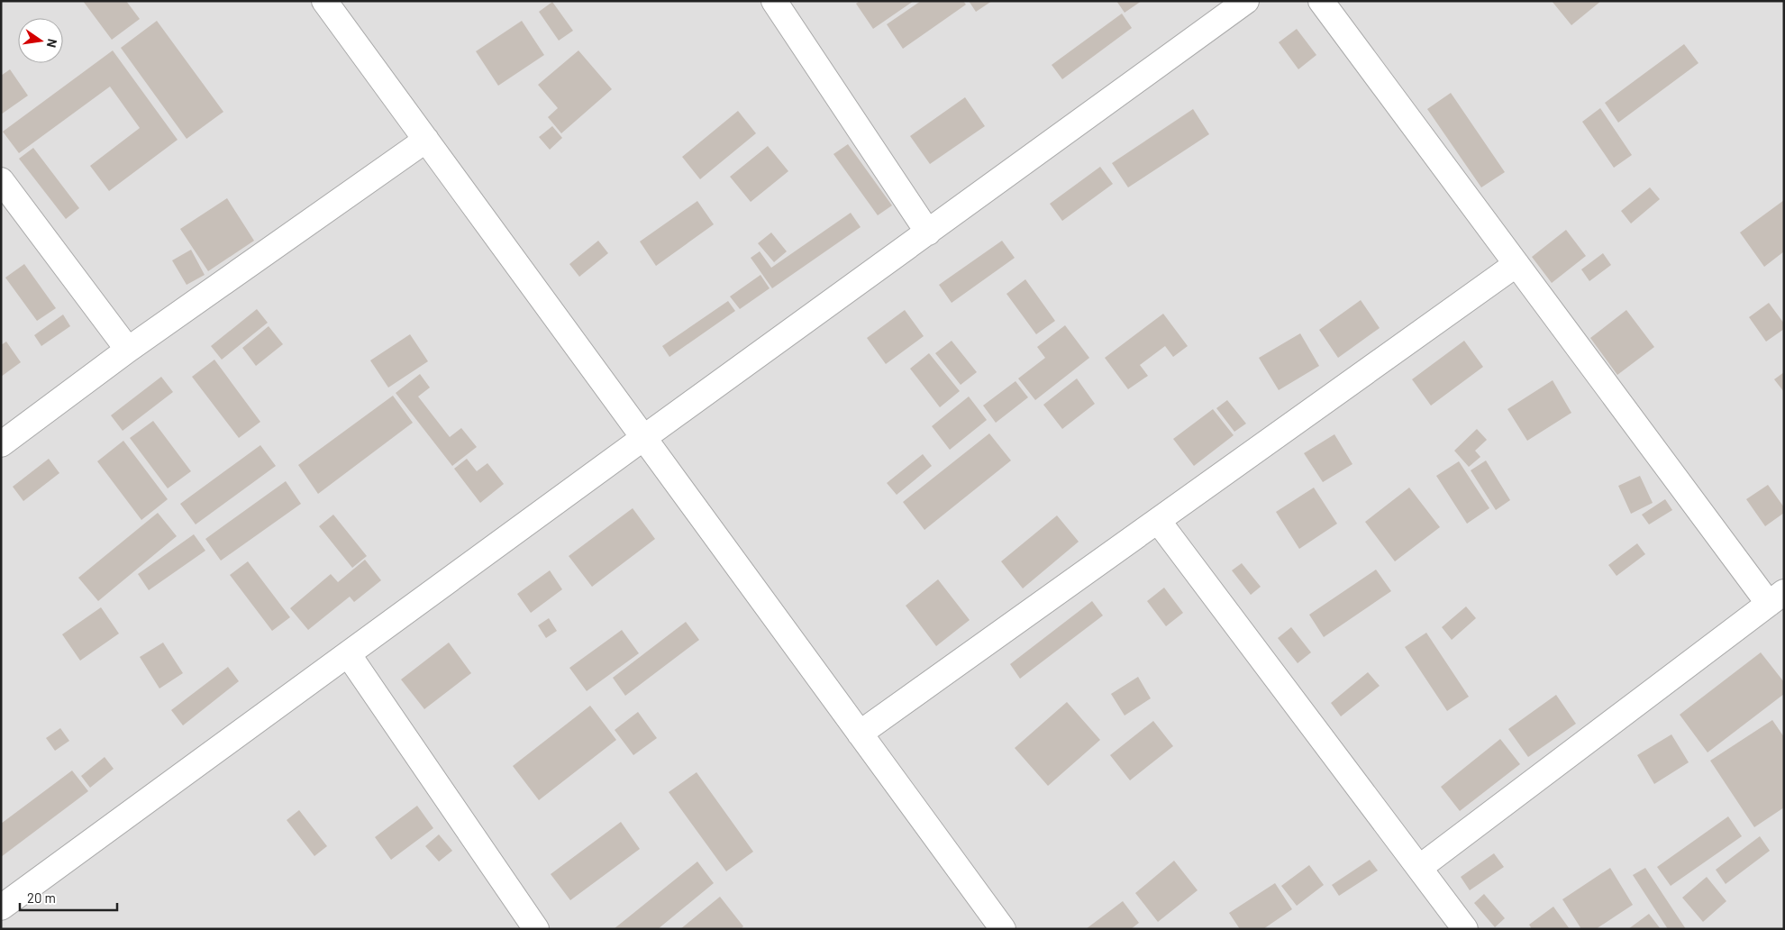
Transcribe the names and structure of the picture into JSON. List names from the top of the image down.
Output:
{
  "scale_bar": "20 m",
  "north": "right"
}
